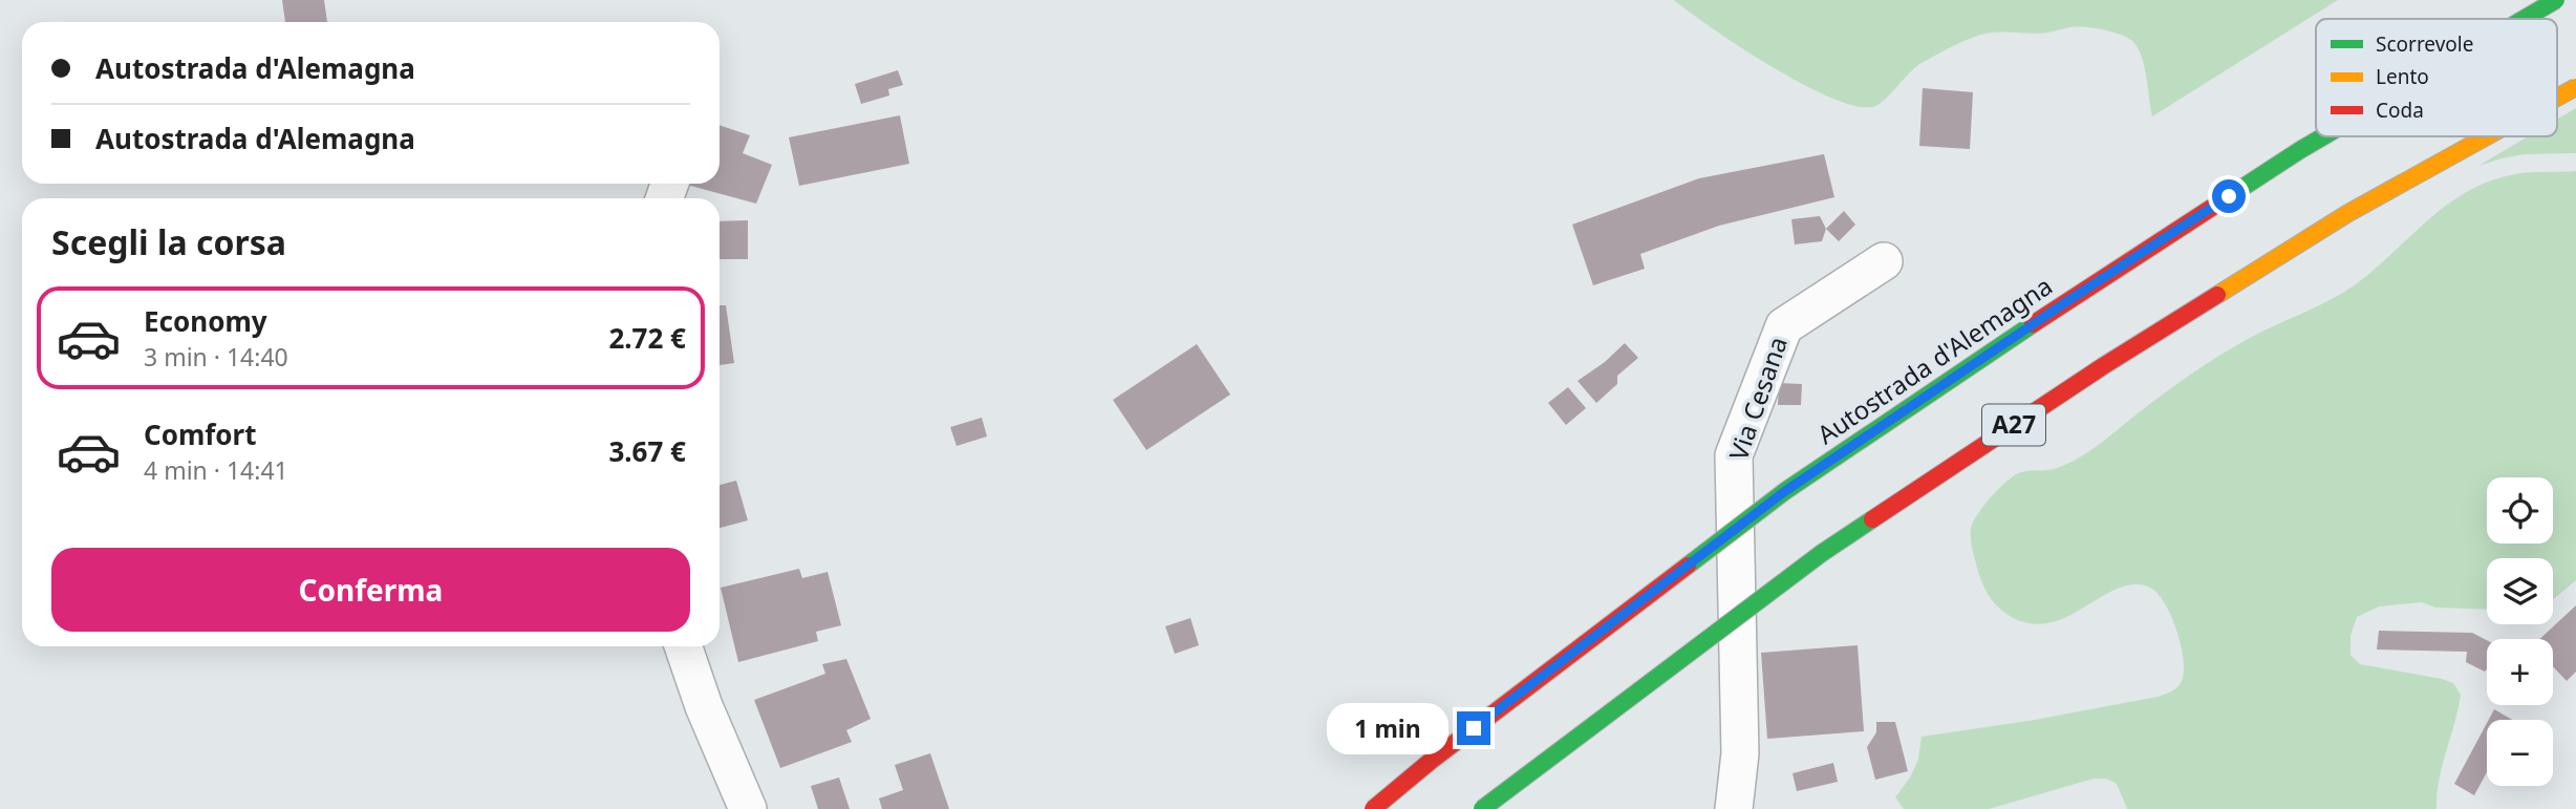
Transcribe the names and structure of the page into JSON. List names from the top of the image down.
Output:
{
  "streets": {
    "highway": ["Autostrada d'Alemagna", "A27"],
    "street": ["Via Cesana"]
  },
  "legend": ["Scorrevole", "Lento", "Coda"],
  "page": {
    "banner": ["Autostrada d'Alemagna", "Autostrada d'Alemagna"],
    "heading": "Scegli la corsa",
    "list": [
      {
        "name": "Economy",
        "note": "3 min · 14:40",
        "value": "2.72 €"
      },
      {
        "name": "Comfort",
        "note": "4 min · 14:41",
        "value": "3.67 €"
      }
    ],
    "map_buttons": ["+", "−"],
    "buttons": "Conferma",
    "bubble": "1 min"
  }
}
